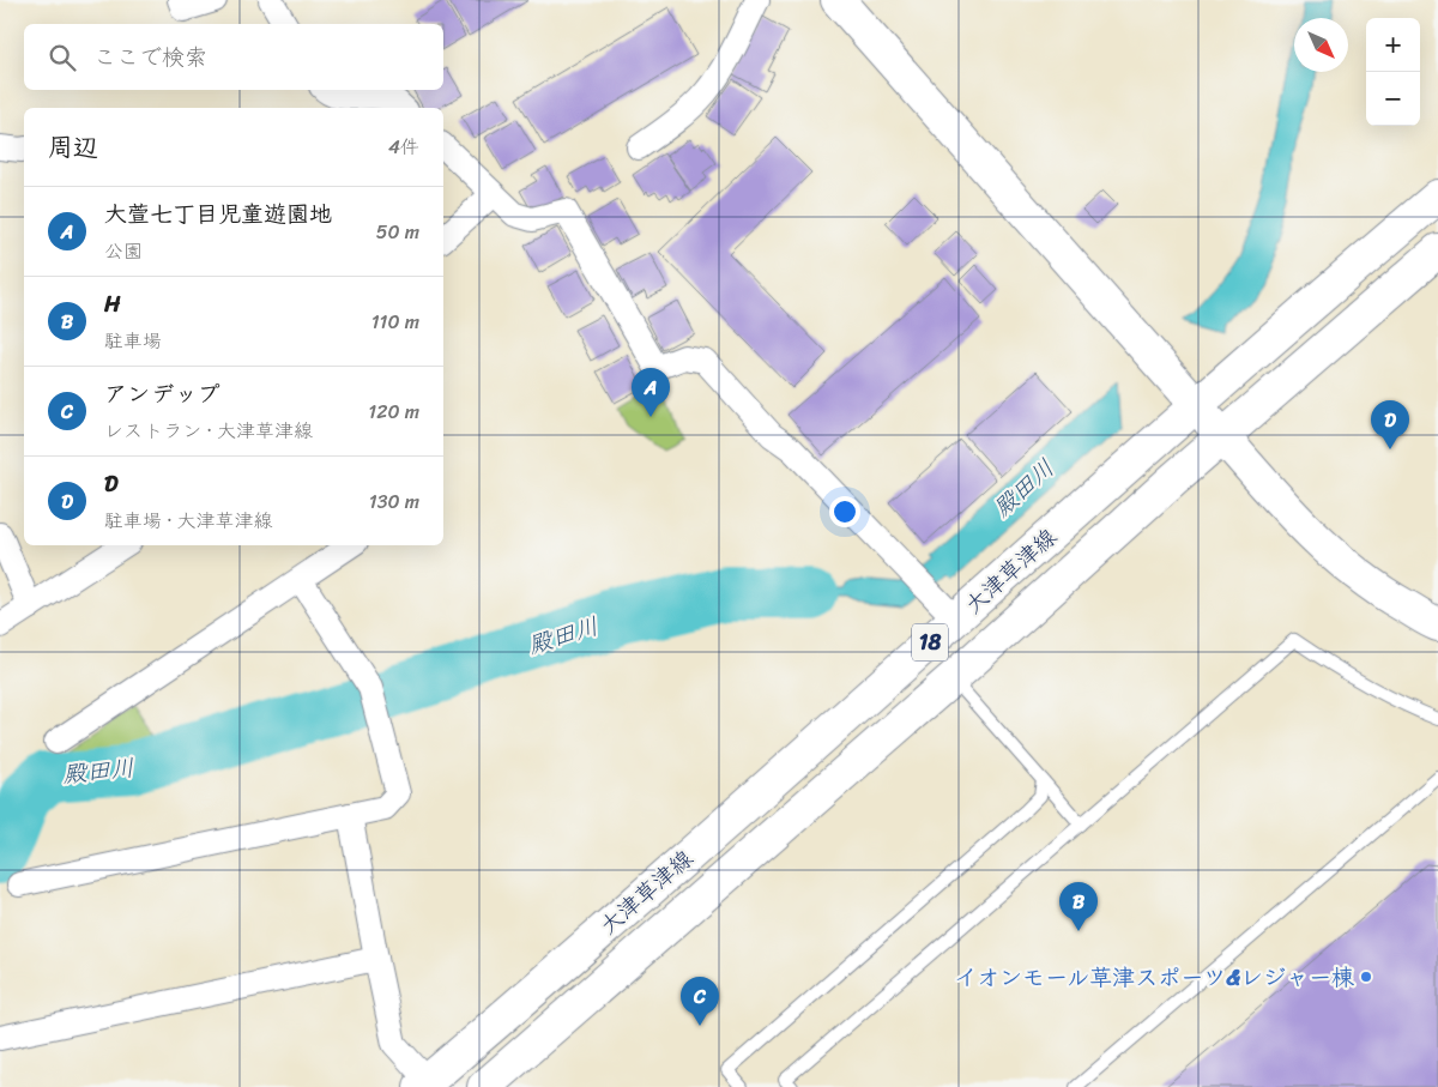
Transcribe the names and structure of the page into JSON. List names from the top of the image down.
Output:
{
  "streets": {
    "main road": ["大津草津線", "18"]
  },
  "water": ["殿田川"],
  "places": ["イオンモール草津スポーツ&レジャー棟"],
  "north": "bottom right",
  "page": {
    "map_buttons": ["+", "−"],
    "search": "ここで検索",
    "heading": ["周辺", "4件"],
    "list": [
      {
        "mark": "A",
        "name": "大萱七丁目児童遊園地",
        "note": "公園",
        "value": "50 m"
      },
      {
        "mark": "B",
        "name": "H",
        "note": "駐車場",
        "value": "110 m"
      },
      {
        "mark": "C",
        "name": "アンデップ",
        "note": "レストラン · 大津草津線",
        "value": "120 m"
      },
      {
        "mark": "D",
        "name": "D",
        "note": "駐車場 · 大津草津線",
        "value": "130 m"
      }
    ],
    "pins": [
      "A",
      "D",
      "B",
      "C"
    ]
  }
}
